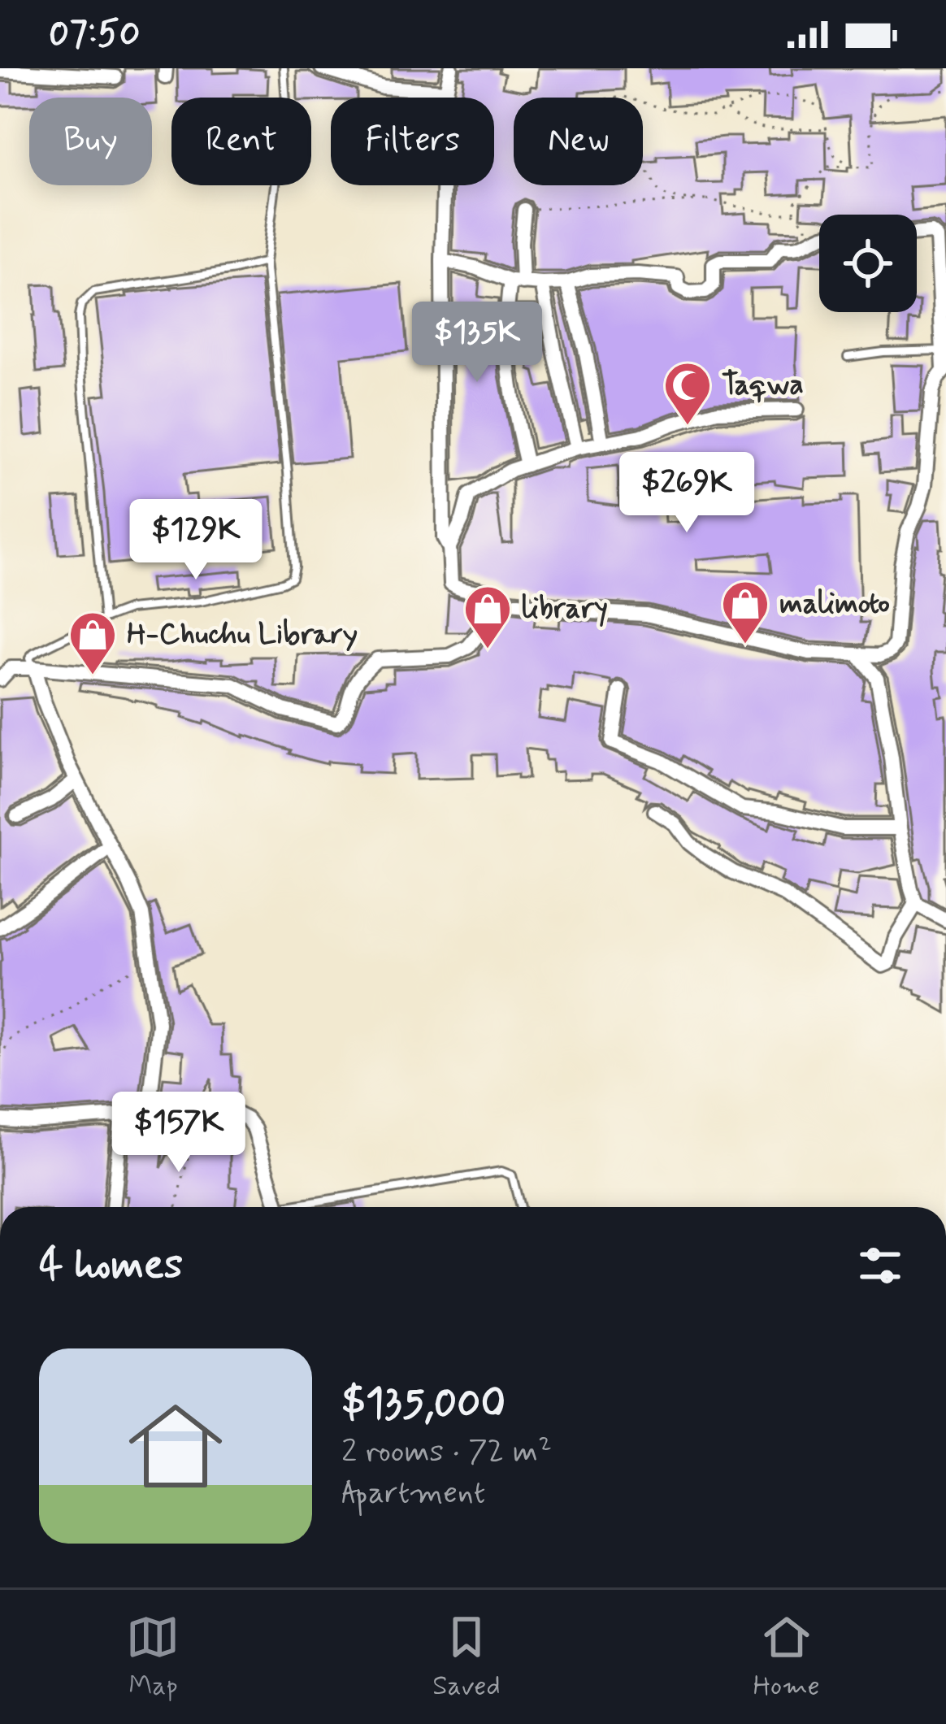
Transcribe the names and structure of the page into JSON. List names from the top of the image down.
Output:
{
  "places": {
    "mosque": ["Taqwa"],
    "shop": ["malimoto", "library", "H-Chuchu Library"]
  },
  "page": {
    "status": "07:50",
    "chip": [
      "Buy",
      "Rent",
      "Filters",
      "New"
    ],
    "price": [
      "$135K",
      "$269K",
      "$129K",
      "$157K"
    ],
    "heading": "4 homes",
    "list": [
      {
        "name": "$135,000",
        "note": "2 rooms · 72 m² · Apartment"
      }
    ],
    "tabs": ["Map", "Saved", "Home"]
  }
}
